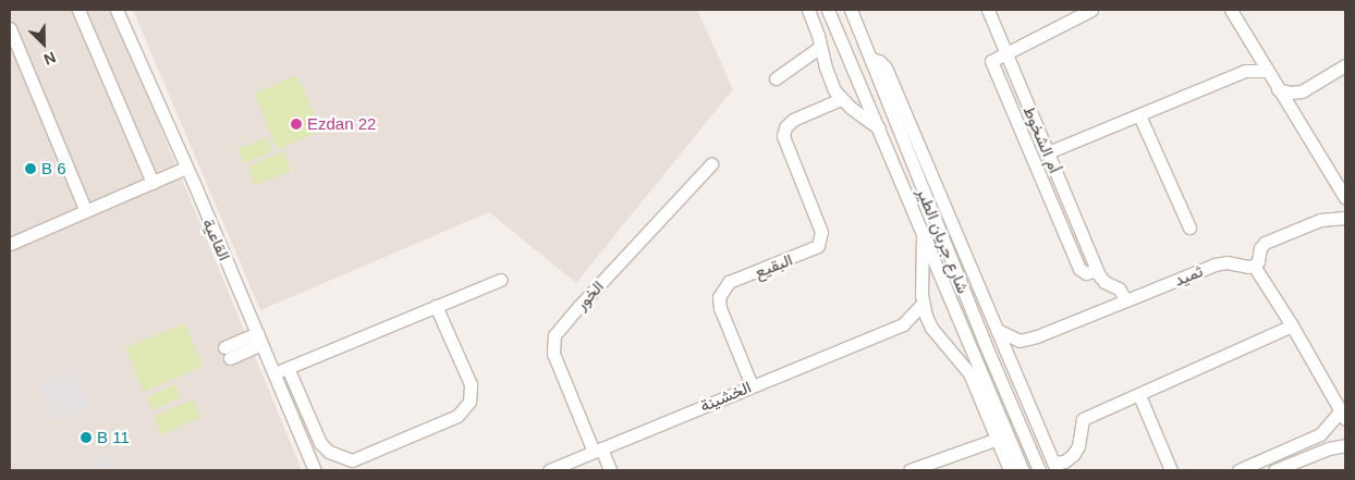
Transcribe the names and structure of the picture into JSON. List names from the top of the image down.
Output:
{
  "streets": {
    "street": [
      "أم الشخوط",
      "القاعية",
      "شارع جريان الطير",
      "البقيع",
      "ثميد",
      "الخور",
      "الخشينة"
    ]
  },
  "crossings": [
    ["أم الشخوط", "ثميد"],
    ["شارع جريان الطير", "الخشينة"],
    ["البقيع", "الخشينة"],
    ["الخور", "الخشينة"]
  ],
  "places": ["Ezdan 22", "B 6", "B 11"],
  "north": "bottom right"
}
